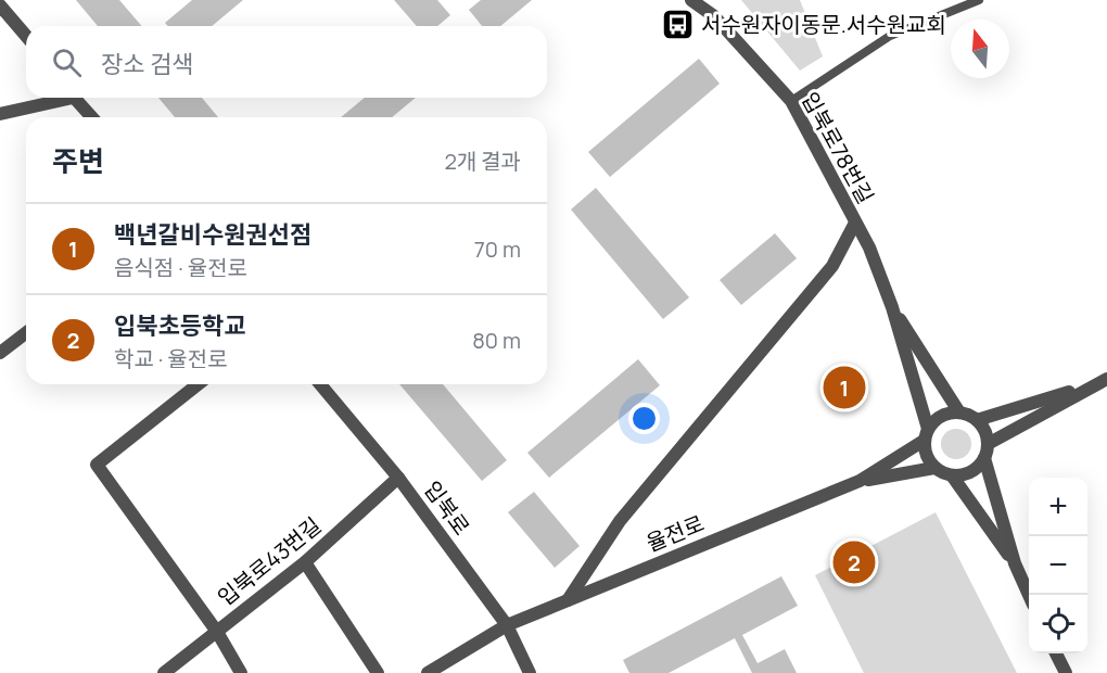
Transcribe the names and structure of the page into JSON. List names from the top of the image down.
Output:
{
  "streets": {
    "street": [
      "입북로78번길",
      "입북로",
      "율전로",
      "입북로43번길"
    ]
  },
  "crossings": [
    ["입북로", "율전로"],
    ["입북로", "입북로43번길"]
  ],
  "places": {
    "bus stop": ["서수원자이동문.서수원교회"]
  },
  "north": "top",
  "page": {
    "search": "장소 검색",
    "heading": ["주변", "2개 결과"],
    "list": [
      {
        "mark": "1",
        "name": "백년갈비수원권선점",
        "note": "음식점 · 율전로",
        "value": "70 m"
      },
      {
        "mark": "2",
        "name": "입북초등학교",
        "note": "학교 · 율전로",
        "value": "80 m"
      }
    ],
    "pins": ["1", "2"],
    "map_buttons": ["+", "−"]
  }
}
